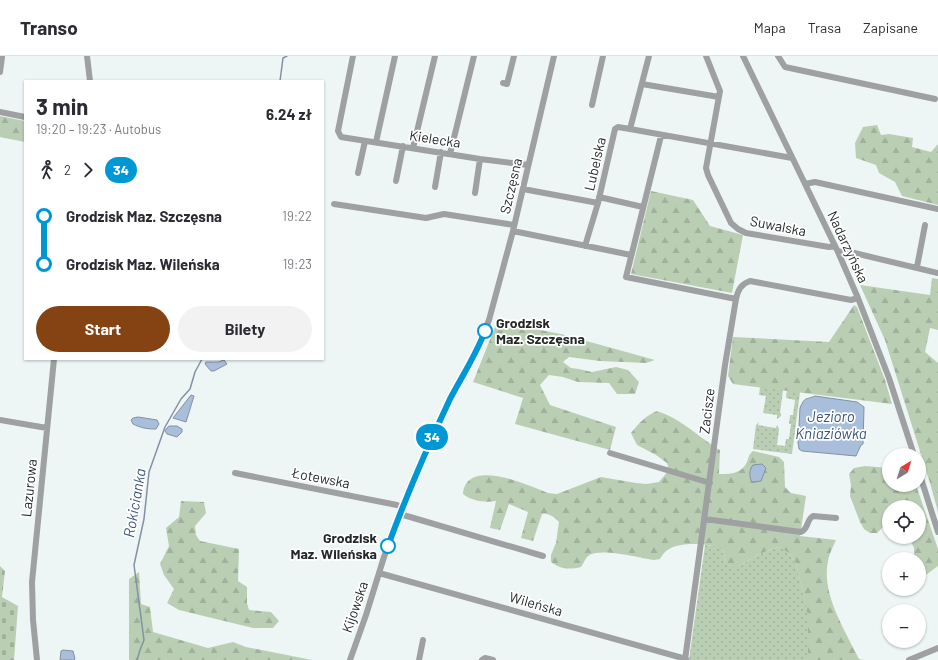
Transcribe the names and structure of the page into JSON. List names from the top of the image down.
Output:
{
  "streets": {
    "street": [
      "Kielecka",
      "Lubelska",
      "Szczęsna",
      "Suwalska",
      "Nadarzyńska",
      "Zacisze",
      "Łotewska",
      "Lazurowa",
      "Wileńska",
      "Kijowska"
    ]
  },
  "crossings": [
    ["Kielecka", "Szczęsna"],
    ["Szczęsna", "Kijowska"],
    ["Suwalska", "Nadarzyńska"],
    ["Nadarzyńska", "Zacisze"],
    ["Zacisze", "Wileńska"],
    ["Łotewska", "Kijowska"],
    ["Wileńska", "Kijowska"]
  ],
  "water": ["Jezioro Kniaziówka", "Rokicianka"],
  "places": ["Grodzisk Maz. Szczęsna", "Grodzisk Maz. Wileńska"],
  "lines": ["bus line 34"],
  "north": "top right",
  "page": {
    "header": "Transo",
    "nav": ["Mapa", "Trasa", "Zapisane"],
    "on_map": "34",
    "heading": ["3 min", "19:20 – 19:23 · Autobus", "6.24 zł"],
    "legs": ["2", "34"],
    "list": [
      {
        "name": "Grodzisk Maz. Szczęsna",
        "value": "19:22"
      },
      {
        "name": "Grodzisk Maz. Wileńska",
        "value": "19:23"
      }
    ],
    "buttons": ["Start", "Bilety"],
    "map_buttons": ["+", "−"]
  }
}
